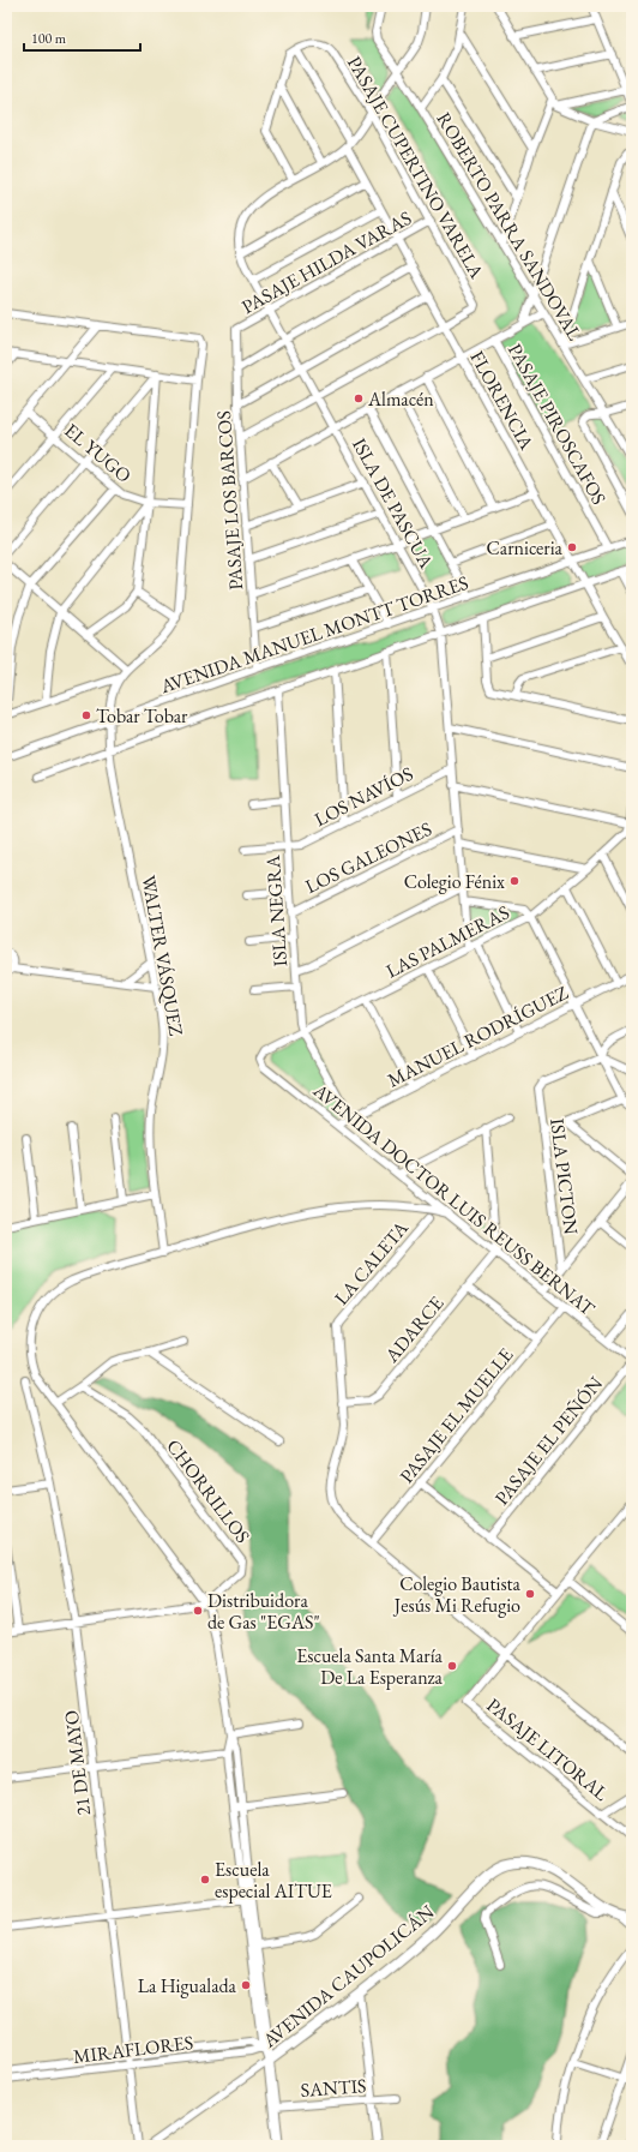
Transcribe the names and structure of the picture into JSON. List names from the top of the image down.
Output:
{
  "streets": {
    "main road": ["AVENIDA CAUPOLICÁN"],
    "street": [
      "PASAJE CUPERTINO VARELA",
      "ROBERTO PARRA SANDOVAL",
      "PASAJE HILDA VARAS",
      "FLORENCIA",
      "PASAJE PIROSCAFOS",
      "EL YUGO",
      "PASAJE LOS BARCOS",
      "ISLA DE PASCUA",
      "AVENIDA MANUEL MONTT TORRES",
      "LOS NAVÍOS",
      "LOS GALEONES",
      "ISLA NEGRA",
      "LAS PALMERAS",
      "WALTER VÁSQUEZ",
      "MANUEL RODRÍGUEZ",
      "ISLA PICTON",
      "AVENIDA DOCTOR LUIS REUSS BERNAT",
      "LA CALETA",
      "ADARCE",
      "PASAJE EL MUELLE",
      "PASAJE EL PEÑÓN",
      "CHORRILLOS",
      "PASAJE LITORAL",
      "21 DE MAYO",
      "MIRAFLORES",
      "SANTIS"
    ]
  },
  "crossings": [
    ["PASAJE CUPERTINO VARELA", "PASAJE HILDA VARAS"],
    ["PASAJE CUPERTINO VARELA", "FLORENCIA"],
    ["PASAJE HILDA VARAS", "FLORENCIA"],
    ["PASAJE HILDA VARAS", "PASAJE LOS BARCOS"],
    ["PASAJE HILDA VARAS", "ISLA DE PASCUA"],
    ["FLORENCIA", "ISLA DE PASCUA"],
    ["FLORENCIA", "AVENIDA MANUEL MONTT TORRES"],
    ["PASAJE PIROSCAFOS", "AVENIDA MANUEL MONTT TORRES"],
    ["PASAJE LOS BARCOS", "AVENIDA MANUEL MONTT TORRES"],
    ["ISLA DE PASCUA", "AVENIDA MANUEL MONTT TORRES"],
    ["ISLA DE PASCUA", "LOS NAVÍOS"],
    ["ISLA DE PASCUA", "LOS GALEONES"],
    ["ISLA DE PASCUA", "LAS PALMERAS"],
    ["AVENIDA MANUEL MONTT TORRES", "WALTER VÁSQUEZ"],
    ["LOS NAVÍOS", "ISLA NEGRA"],
    ["LOS GALEONES", "ISLA NEGRA"],
    ["ISLA NEGRA", "LAS PALMERAS"],
    ["ISLA NEGRA", "MANUEL RODRÍGUEZ"],
    ["LAS PALMERAS", "AVENIDA DOCTOR LUIS REUSS BERNAT"],
    ["MANUEL RODRÍGUEZ", "AVENIDA DOCTOR LUIS REUSS BERNAT"],
    ["AVENIDA DOCTOR LUIS REUSS BERNAT", "ADARCE"],
    ["AVENIDA DOCTOR LUIS REUSS BERNAT", "PASAJE EL MUELLE"],
    ["AVENIDA DOCTOR LUIS REUSS BERNAT", "PASAJE EL PEÑÓN"],
    ["LA CALETA", "ADARCE"],
    ["21 DE MAYO", "MIRAFLORES"]
  ],
  "places": [
    "Almacén",
    "Carniceria",
    "Tobar Tobar",
    "Colegio Fénix",
    "Colegio Bautista Jesús Mi Refugio",
    "Distribuidora de Gas \"EGAS\"",
    "Escuela Santa María De La Esperanza",
    "Escuela especial AITUE",
    "La Higualada"
  ],
  "scale_bar": "100 m"
}
